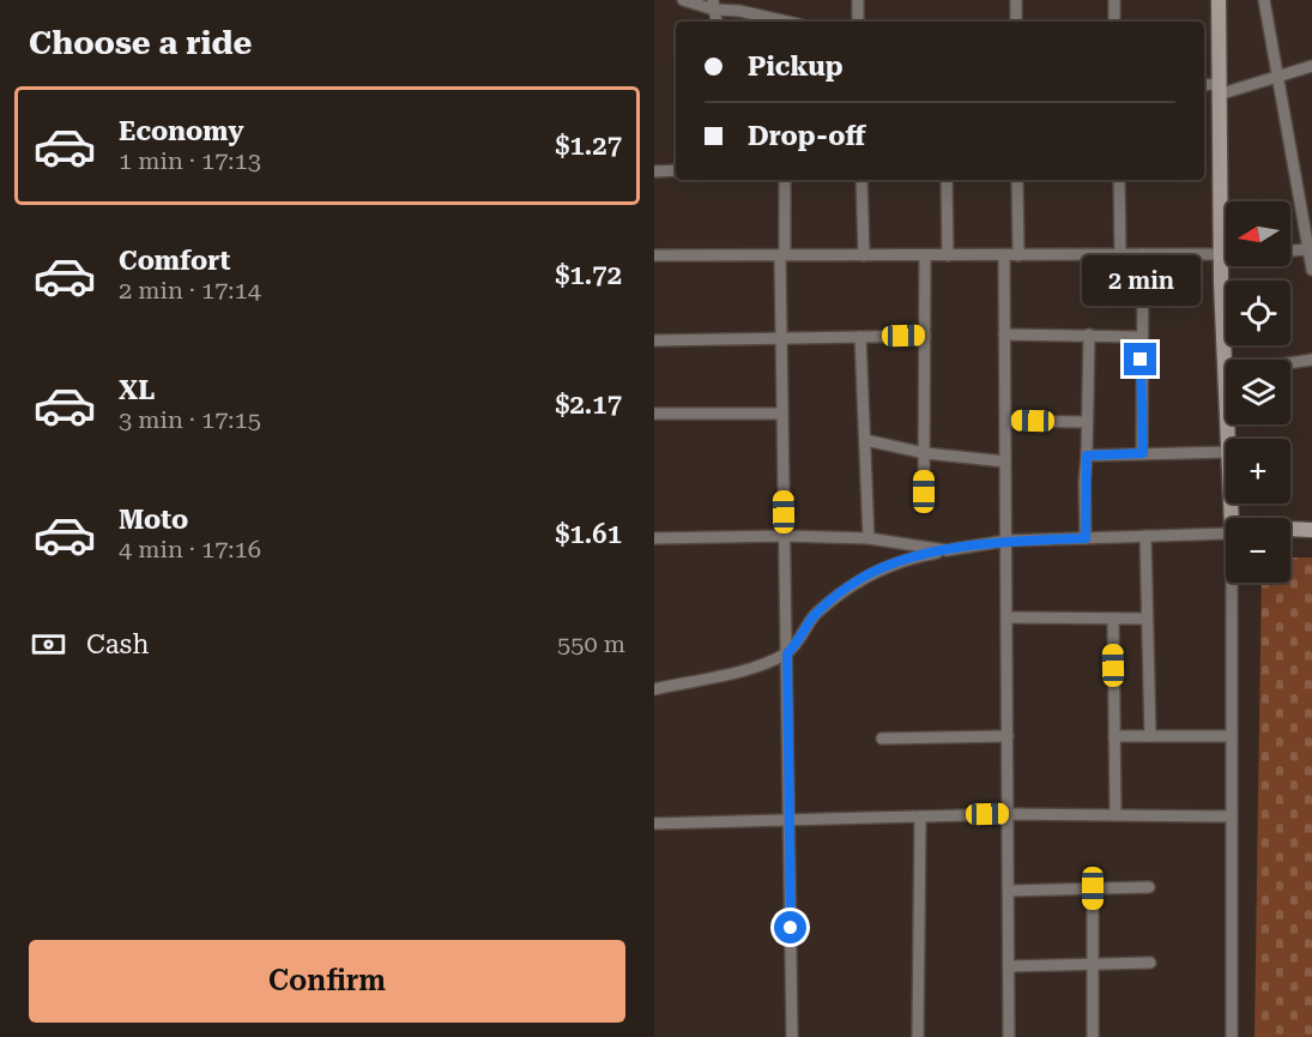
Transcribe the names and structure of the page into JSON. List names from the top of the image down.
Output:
{
  "north": "left",
  "page": {
    "heading": "Choose a ride",
    "banner": ["Pickup", "Drop-off"],
    "list": [
      {
        "name": "Economy",
        "note": "1 min · 17:13",
        "value": "$1.27"
      },
      {
        "name": "Comfort",
        "note": "2 min · 17:14",
        "value": "$1.72"
      },
      {
        "name": "XL",
        "note": "3 min · 17:15",
        "value": "$2.17"
      },
      {
        "name": "Moto",
        "note": "4 min · 17:16",
        "value": "$1.61"
      }
    ],
    "map_buttons": ["+", "−"],
    "bubble": "2 min",
    "pay": ["Cash", "550 m"],
    "buttons": "Confirm"
  }
}
